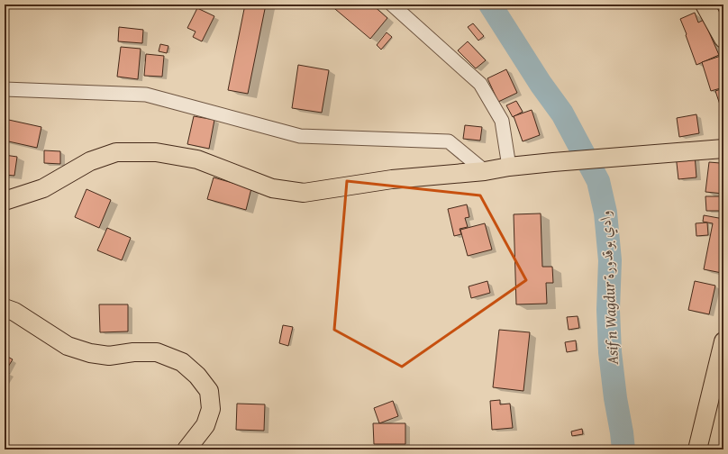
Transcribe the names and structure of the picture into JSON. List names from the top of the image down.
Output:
{
  "water": ["Asif n Wagdur وادي بوقدورة"]
}
